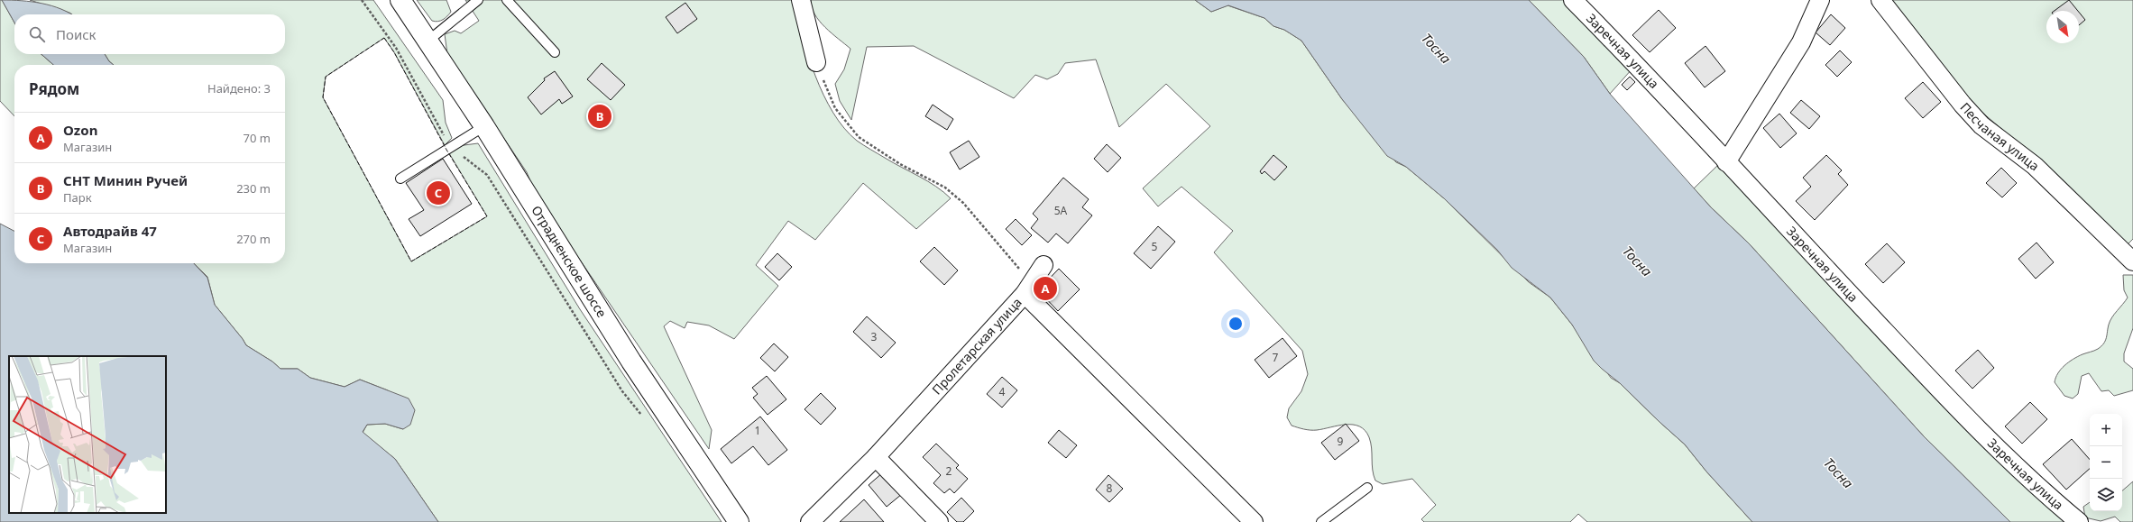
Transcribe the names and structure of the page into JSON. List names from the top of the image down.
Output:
{
  "streets": {
    "main road": ["Отрадненское шоссе"],
    "street": ["Заречная улица", "Песчаная улица", "Пролетарская улица"]
  },
  "water": ["Тосна"],
  "house_numbers": [
    "5А",
    "5",
    "3",
    "7",
    "4",
    "1",
    "9",
    "2",
    "8"
  ],
  "north": "bottom right",
  "page": {
    "search": "Поиск",
    "heading": ["Рядом", "Найдено: 3"],
    "pins": ["B", "C", "A"],
    "list": [
      {
        "mark": "A",
        "name": "Ozon",
        "note": "Магазин",
        "value": "70 m"
      },
      {
        "mark": "B",
        "name": "СНТ Минин Ручей",
        "note": "Парк",
        "value": "230 m"
      },
      {
        "mark": "C",
        "name": "Автодрайв 47",
        "note": "Магазин",
        "value": "270 m"
      }
    ],
    "map_buttons": ["+", "−"]
  }
}
